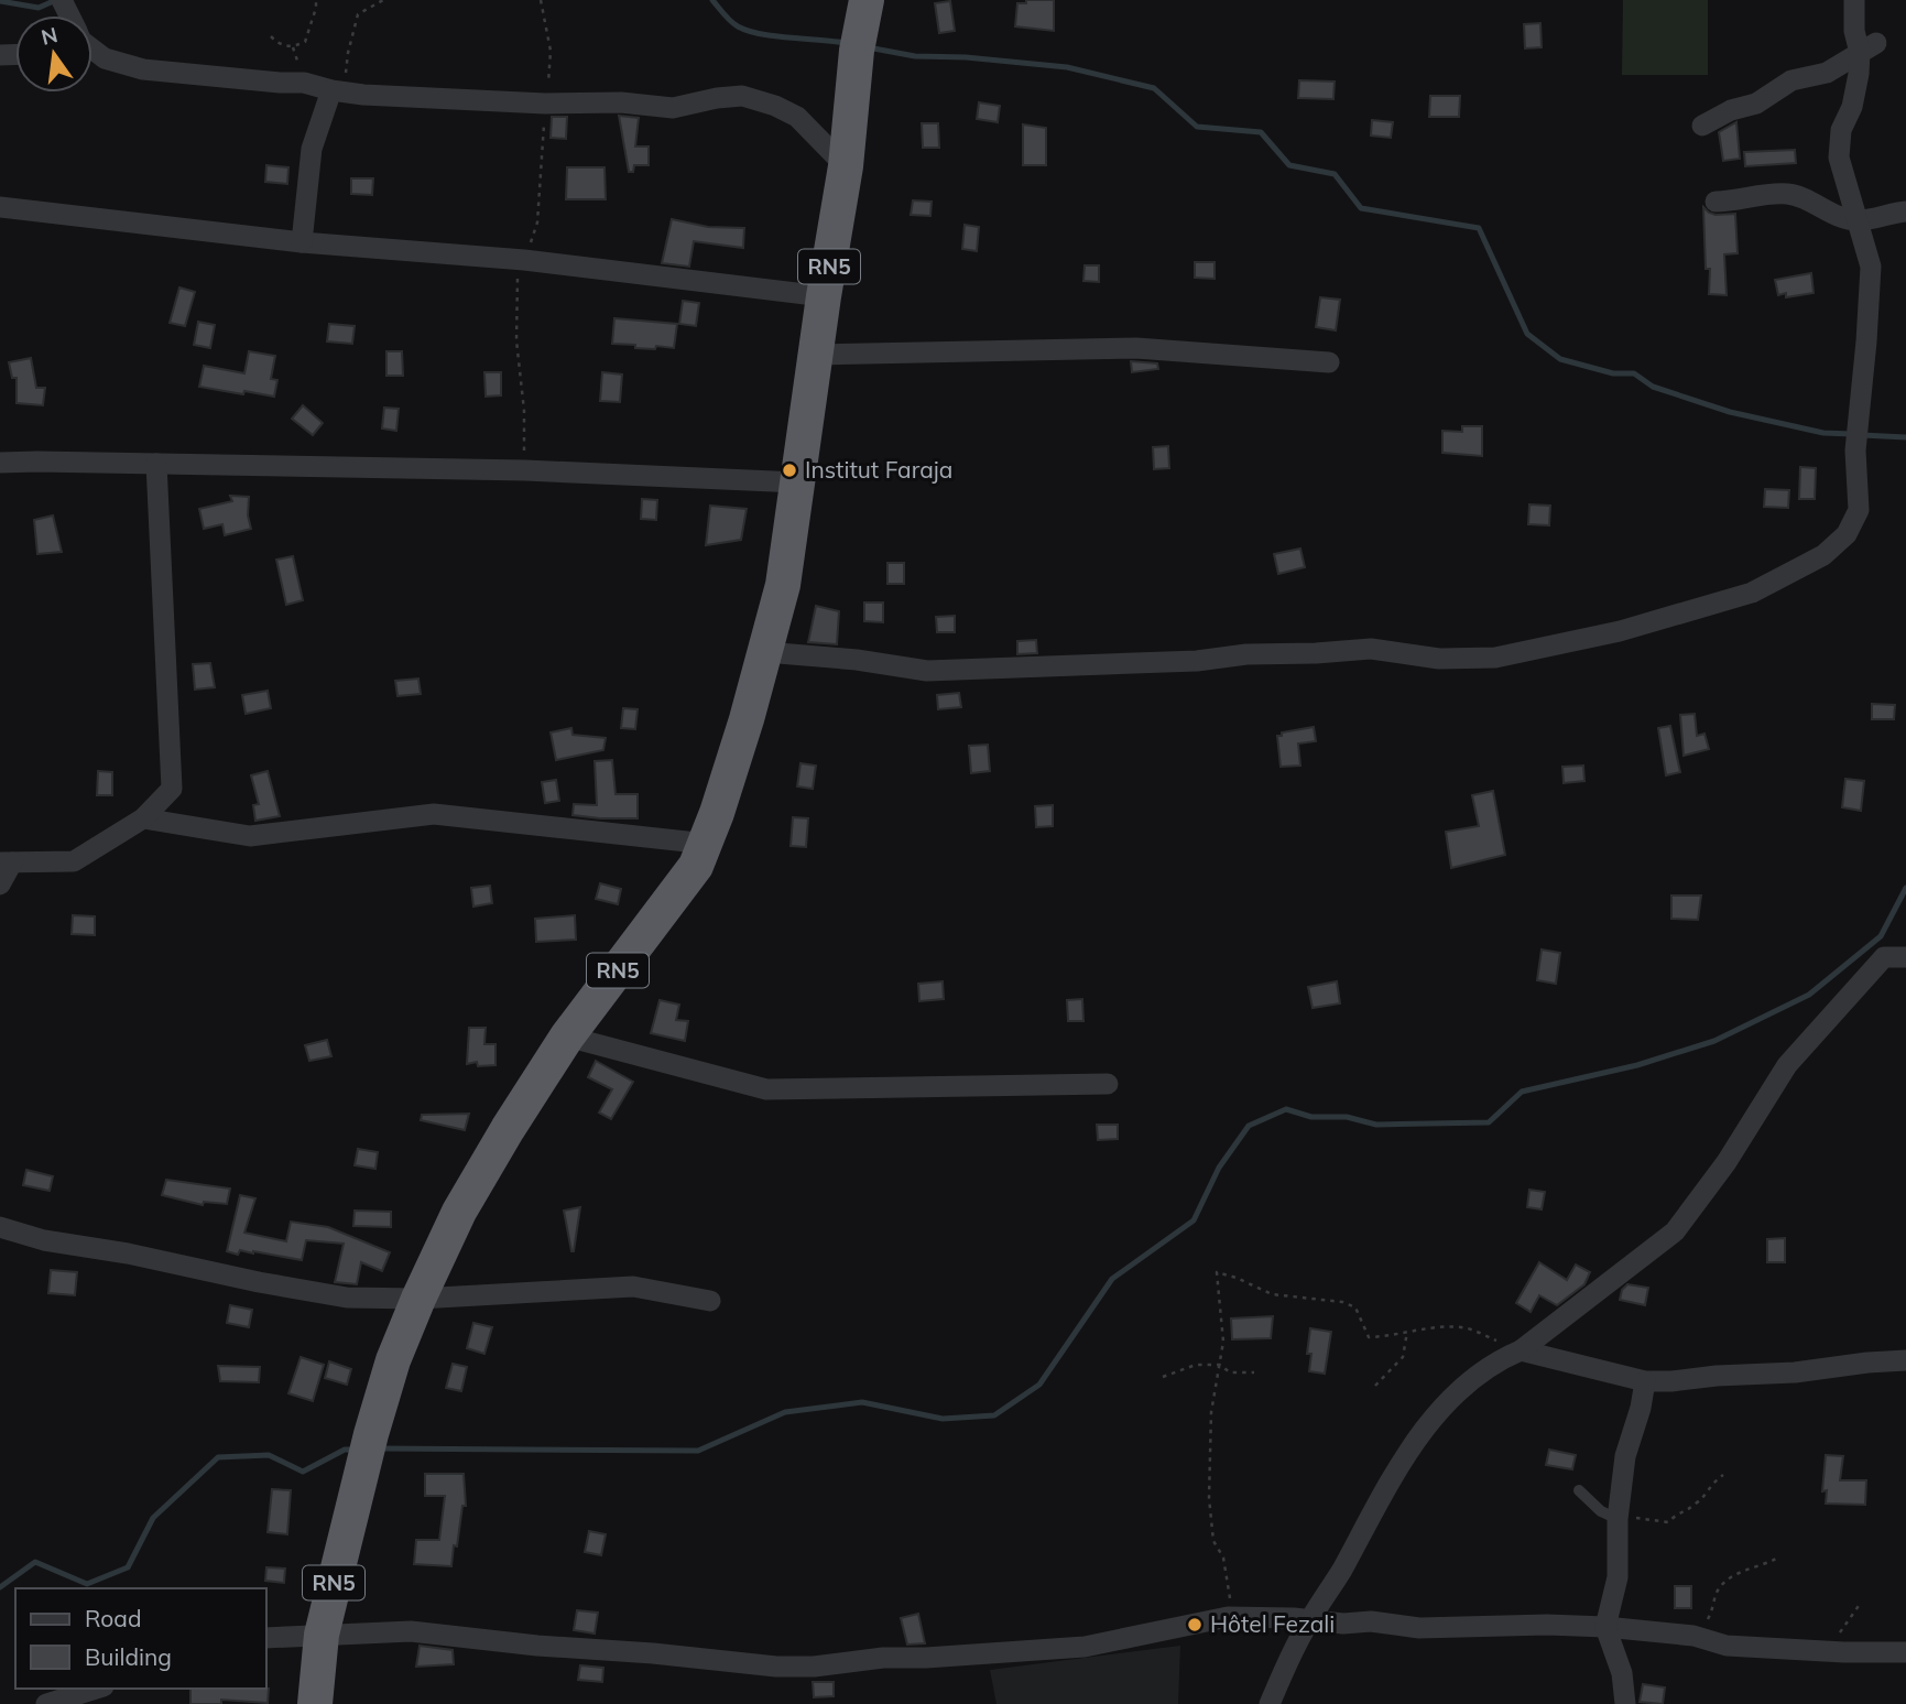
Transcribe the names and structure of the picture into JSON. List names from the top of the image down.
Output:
{
  "streets": {
    "highway": ["RN5"]
  },
  "places": ["Institut Faraja", "Hôtel Fezali"],
  "legend": ["Road", "Building"],
  "north": "top"
}
